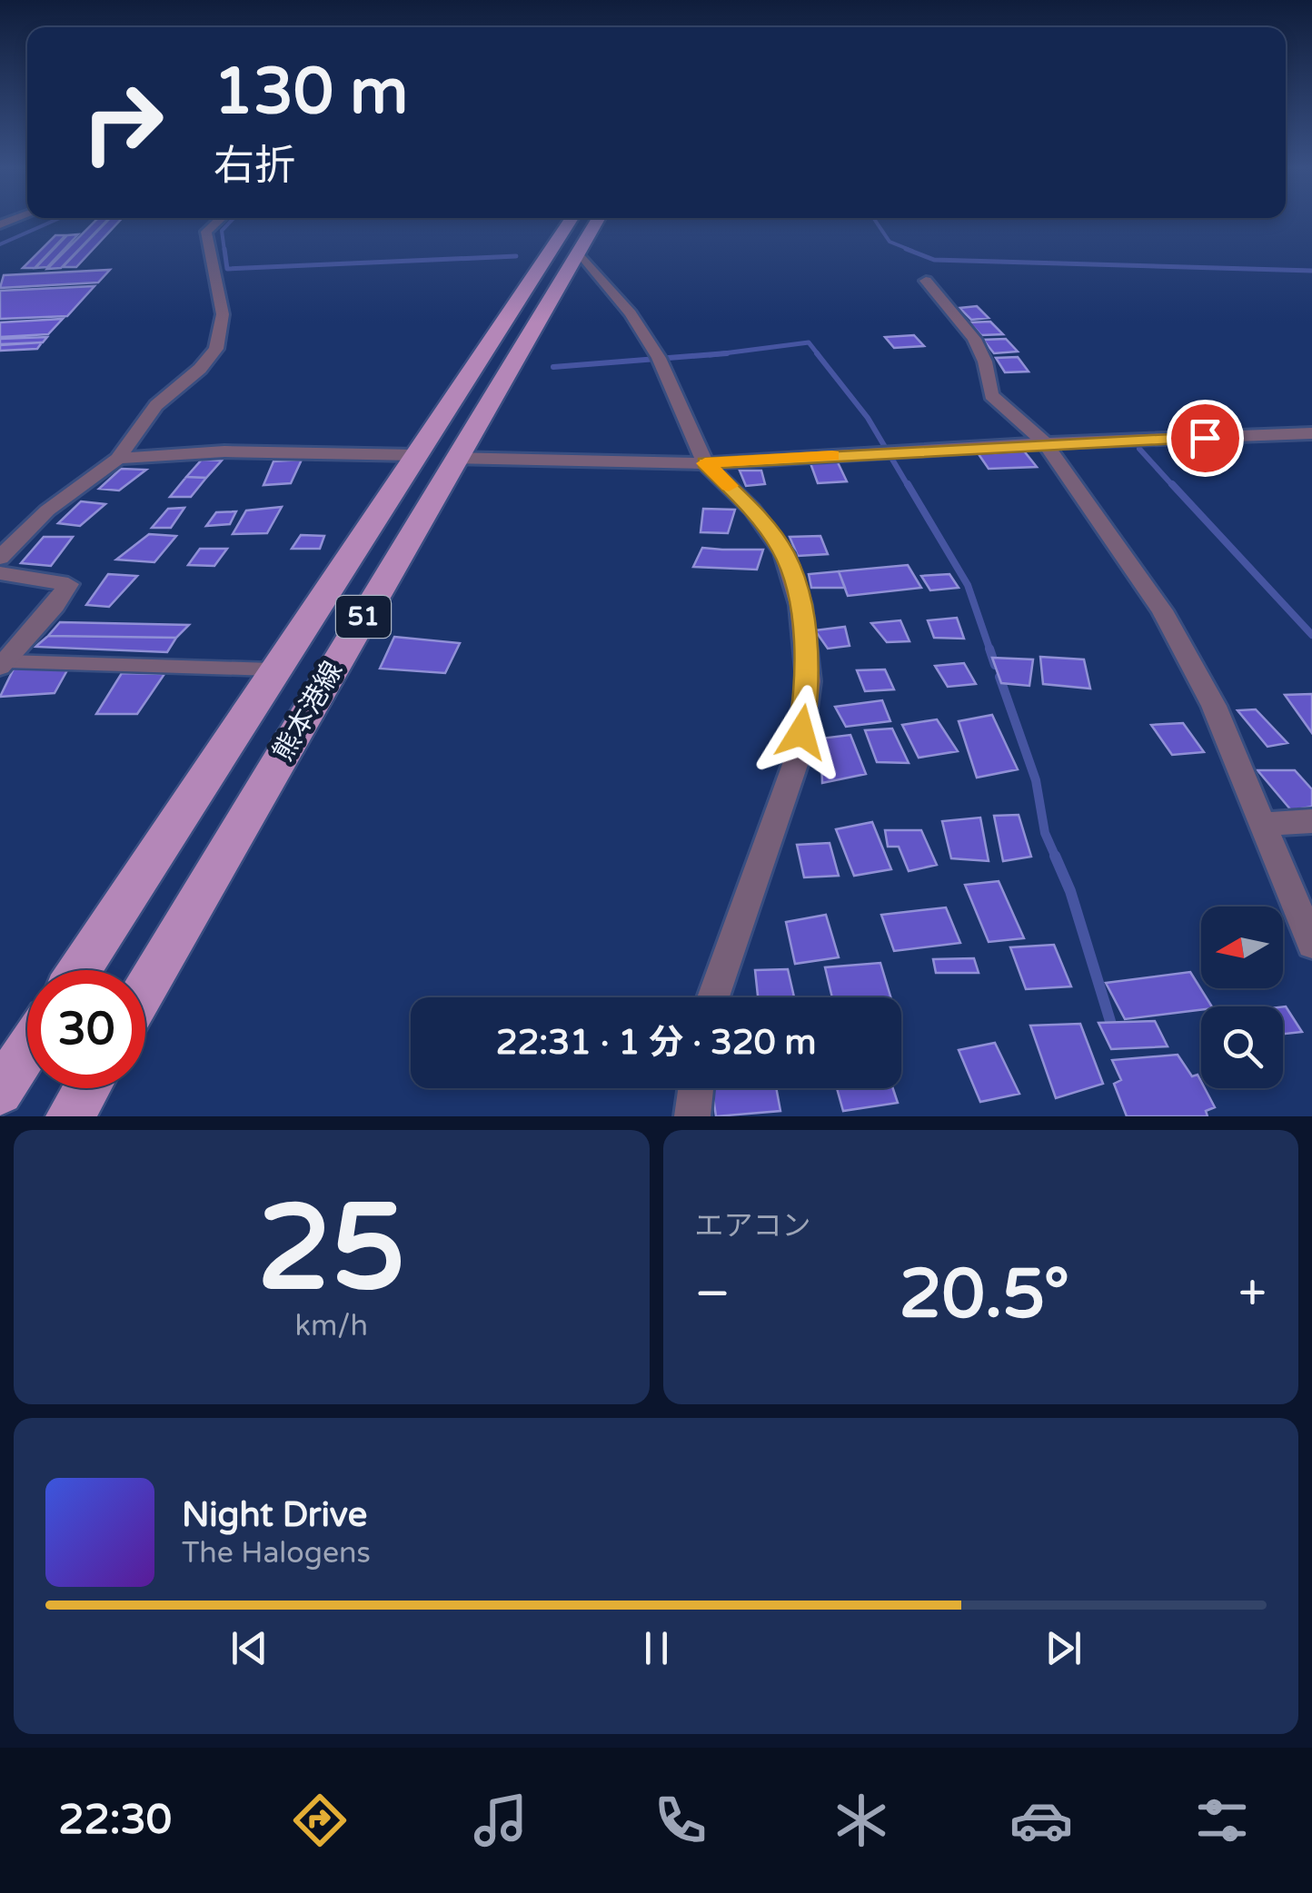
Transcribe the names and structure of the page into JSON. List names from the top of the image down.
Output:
{
  "streets": {
    "main road": ["51", "熊本港線"]
  },
  "north": "left",
  "page": {
    "turn": ["130 m", "右折"],
    "limit": "30",
    "trip": "22:31 · 1 分 · 320 m",
    "tile": [
      ["25", "km/h"],
      "エアコン"
    ],
    "heat": ["−", "20.5°", "+"],
    "song": ["Night Drive", "The Halogens"],
    "tabs": "22:30"
  }
}
